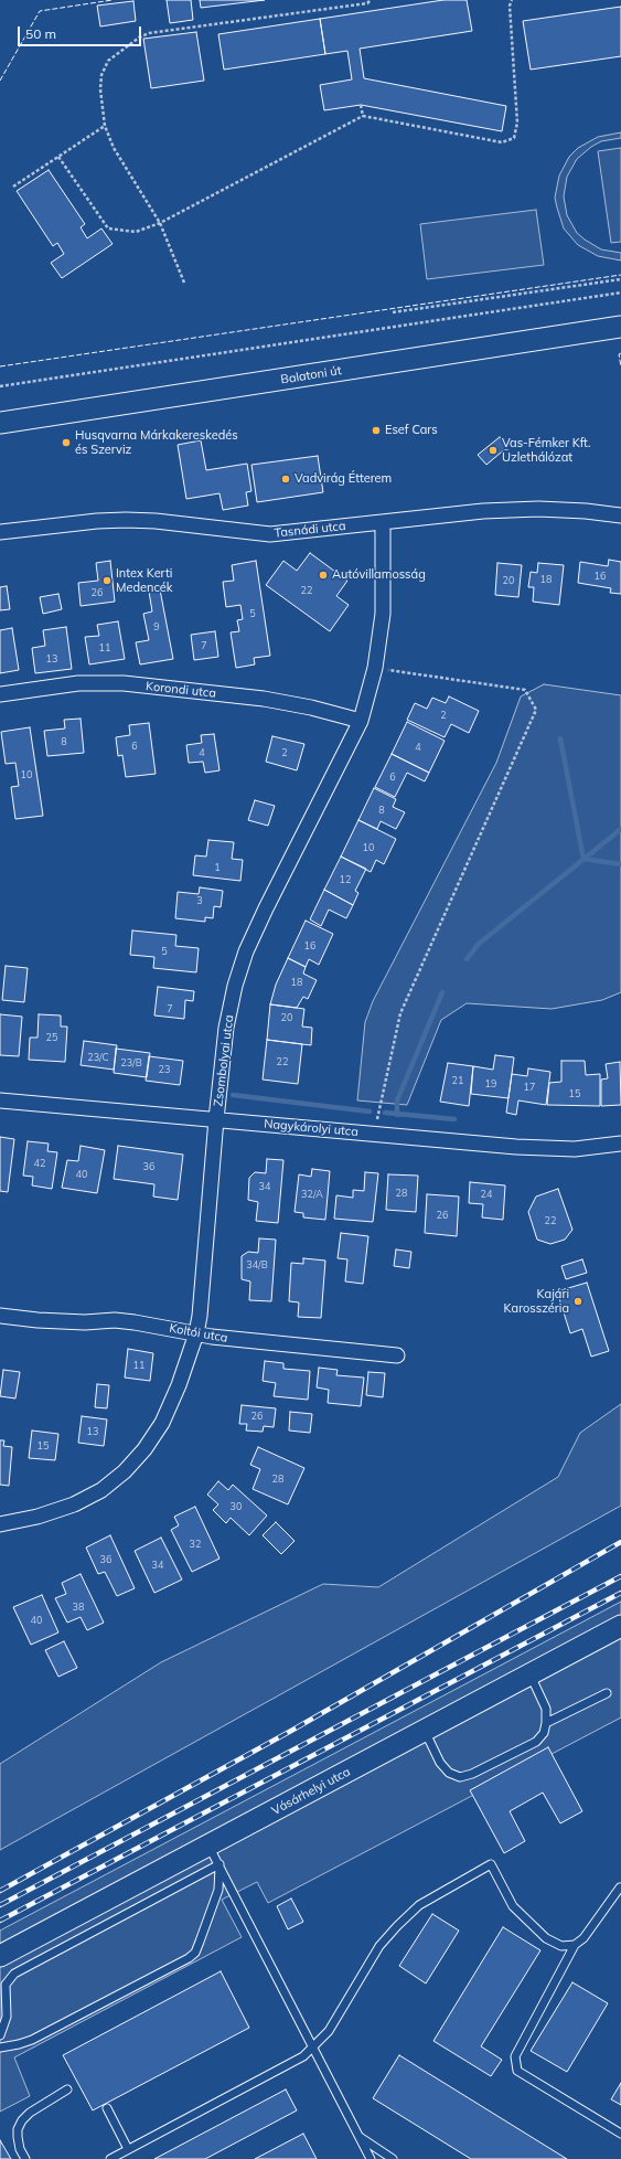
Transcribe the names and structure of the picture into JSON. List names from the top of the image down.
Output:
{
  "streets": {
    "street": [
      "Balatoni út",
      "Tasnádi utca",
      "Korondi utca",
      "Zsombolyai utca",
      "Nagykárolyi utca",
      "Koltói utca",
      "Vásárhelyi utca"
    ]
  },
  "crossings": [
    ["Tasnádi utca", "Zsombolyai utca"],
    ["Korondi utca", "Zsombolyai utca"],
    ["Zsombolyai utca", "Nagykárolyi utca"],
    ["Zsombolyai utca", "Koltói utca"]
  ],
  "places": [
    "Esef Cars",
    "Husqvarna Márkakereskedés és Szerviz",
    "Vas-Fémker Kft. Üzlethálózat",
    "Vadvirág Étterem",
    "Autóvillamosság",
    "Intex Kerti Medencék",
    "Kajári Karosszéria"
  ],
  "house_numbers": [
    "16",
    "18",
    "20",
    "22",
    "26",
    "5",
    "9",
    "7",
    "11",
    "13",
    "2",
    "8",
    "6",
    "4",
    "4",
    "2",
    "10",
    "6",
    "8",
    "10",
    "1",
    "12",
    "3",
    "16",
    "5",
    "18",
    "7",
    "20",
    "25",
    "23/C",
    "22",
    "23/B",
    "23",
    "21",
    "19",
    "17",
    "15",
    "42",
    "36",
    "40",
    "34",
    "28",
    "32/A",
    "24",
    "26",
    "22",
    "34/B",
    "11",
    "26",
    "13",
    "15",
    "28",
    "30",
    "32",
    "36",
    "34",
    "38",
    "40"
  ],
  "scale_bar": "50 m"
}
